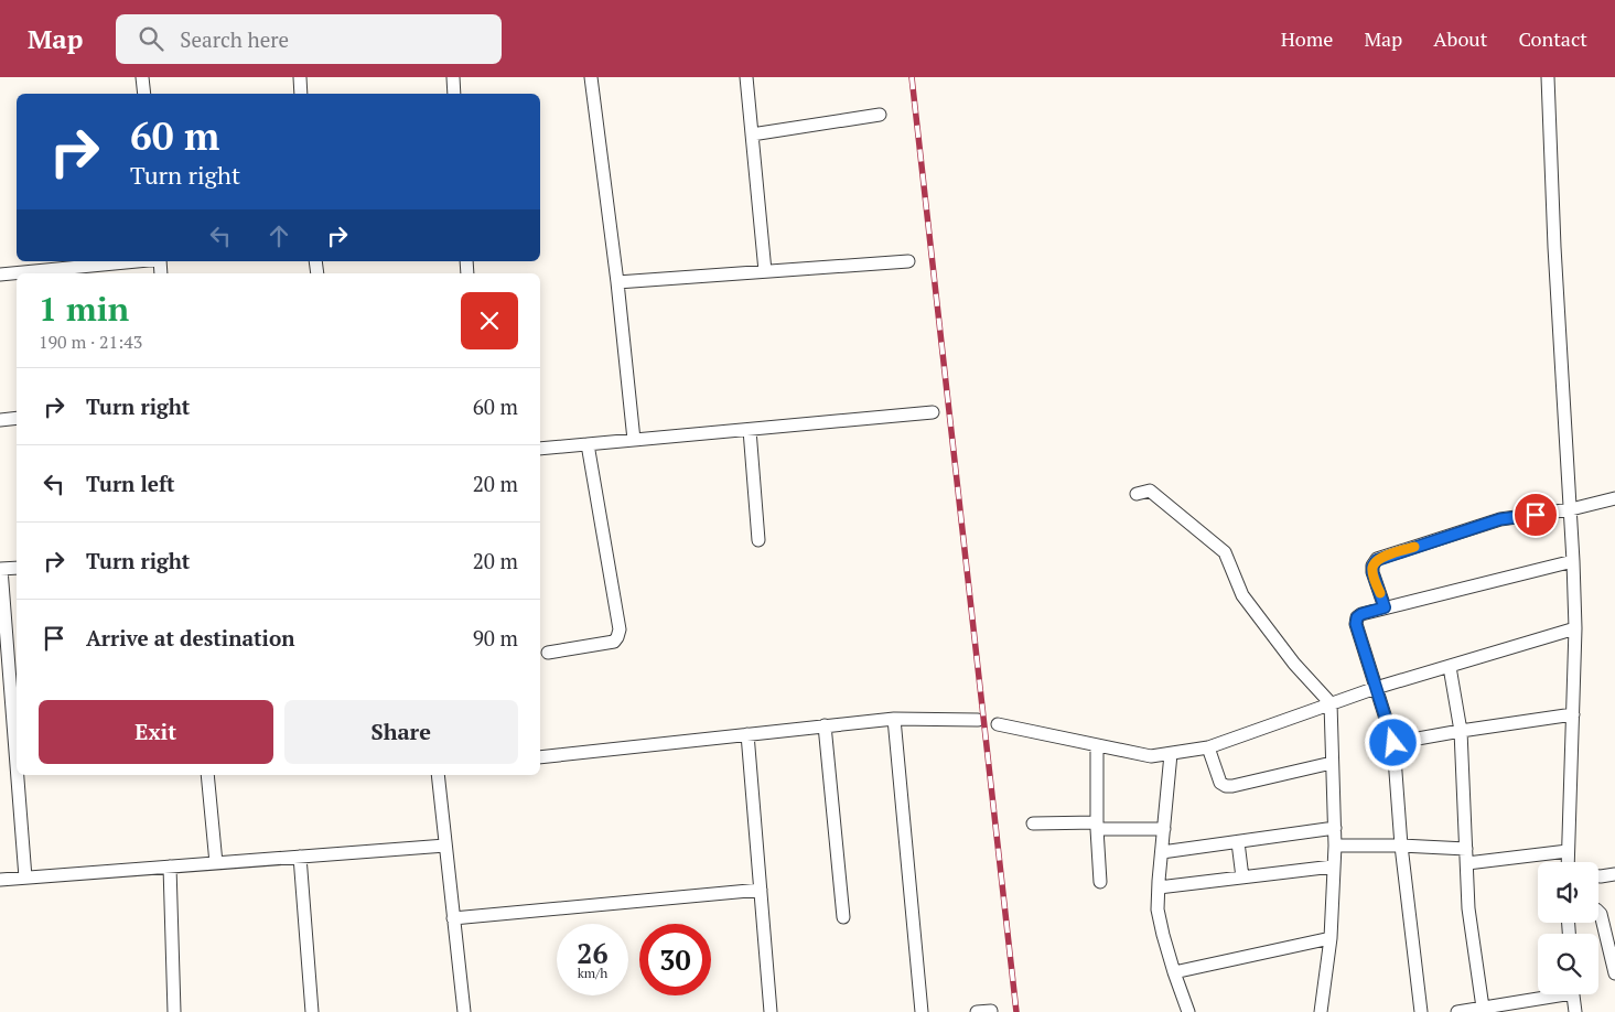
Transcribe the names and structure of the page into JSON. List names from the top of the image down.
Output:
{
  "page": {
    "header": "Map",
    "search": "Search here",
    "nav": [
      "Home",
      "Map",
      "About",
      "Contact"
    ],
    "turn": ["60 m", "Turn right"],
    "heading": ["1 min", "190 m · 21:43"],
    "list": [
      {
        "name": "Turn right",
        "value": "60 m"
      },
      {
        "name": "Turn left",
        "value": "20 m"
      },
      {
        "name": "Turn right",
        "value": "20 m"
      },
      {
        "name": "Arrive at destination",
        "value": "90 m"
      }
    ],
    "buttons": ["Exit", "Share"],
    "speed": "26 km/h",
    "limit": "30"
  }
}
